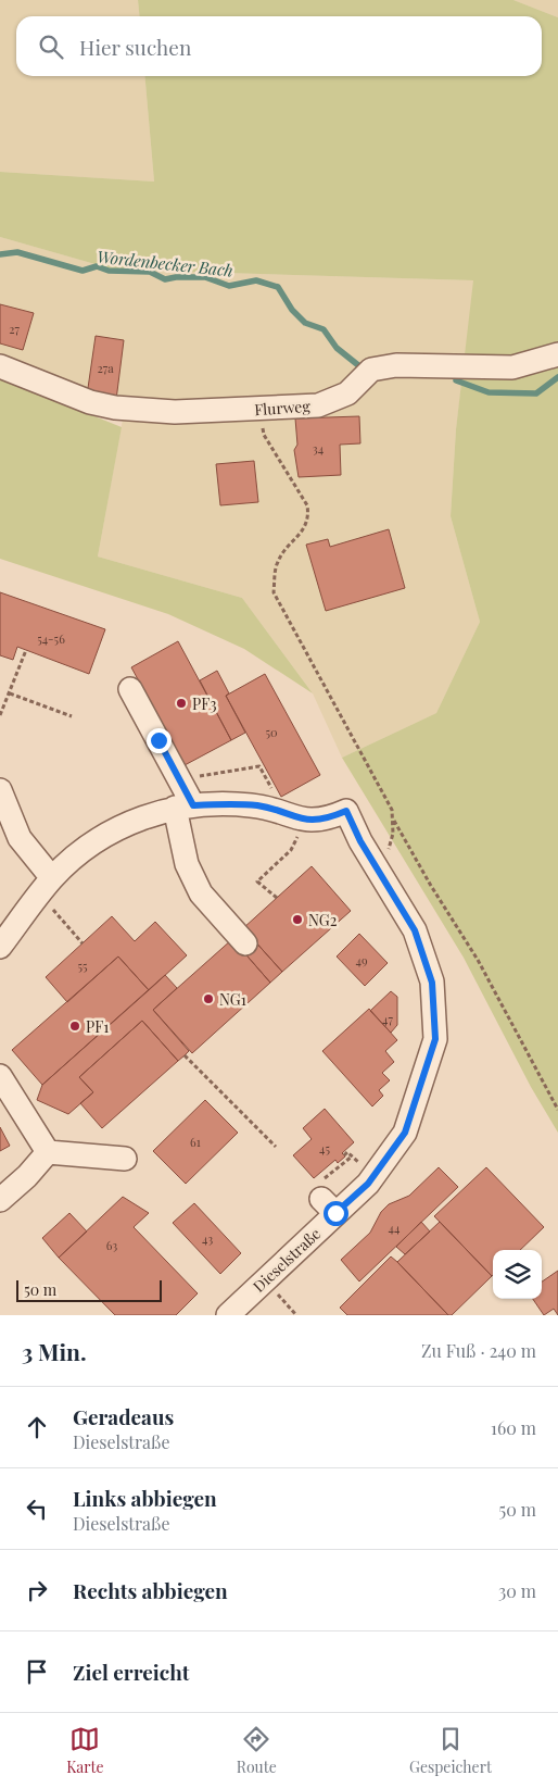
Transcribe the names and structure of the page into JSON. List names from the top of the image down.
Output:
{
  "streets": {
    "street": ["Flurweg", "Dieselstraße"]
  },
  "water": ["Wordenbecker Bach"],
  "places": [
    "PF3",
    "NG2",
    "NG1",
    "PF1"
  ],
  "house_numbers": [
    "27",
    "27a",
    "34",
    "54-56",
    "50",
    "49",
    "55",
    "47",
    "61",
    "45",
    "44",
    "43",
    "63"
  ],
  "scale_bar": "50 m",
  "page": {
    "search": "Hier suchen",
    "scale": "50 m",
    "heading": ["3 Min.", "Zu Fuß · 240 m"],
    "list": [
      ["Geradeaus", "Dieselstraße", "160 m"],
      ["Links abbiegen", "Dieselstraße", "50 m"],
      ["Rechts abbiegen", "30 m"],
      "Ziel erreicht"
    ],
    "nav": ["Karte", "Route", "Gespeichert"]
  }
}
